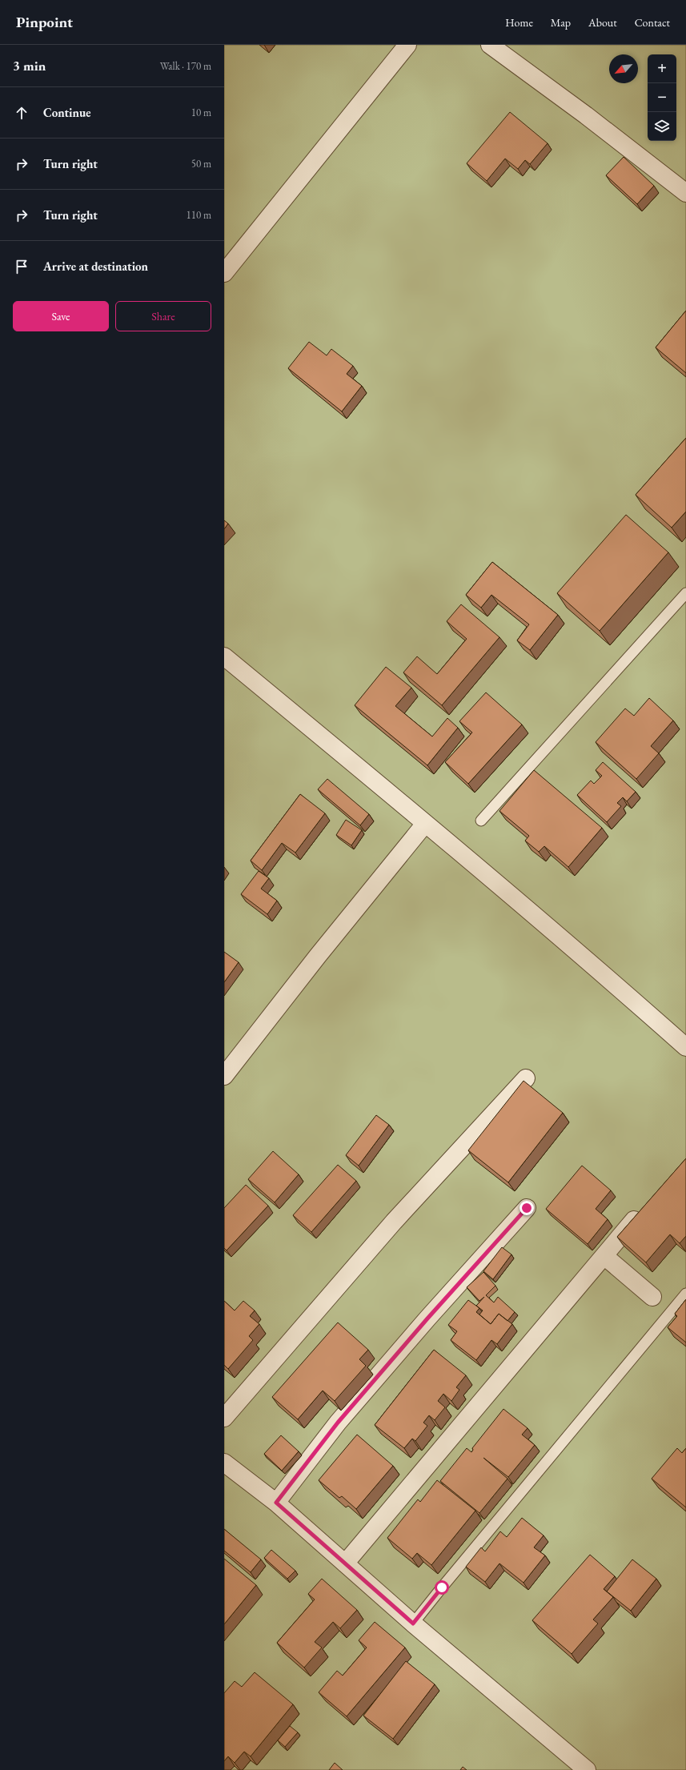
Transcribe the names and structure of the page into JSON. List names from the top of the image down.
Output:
{
  "north": "bottom left",
  "page": {
    "header": "Pinpoint",
    "nav": [
      "Home",
      "Map",
      "About",
      "Contact"
    ],
    "heading": ["3 min", "Walk · 170 m"],
    "map_buttons": ["+", "−"],
    "list": [
      ["Continue", "10 m"],
      ["Turn right", "50 m"],
      ["Turn right", "110 m"],
      "Arrive at destination"
    ],
    "buttons": ["Save", "Share"]
  }
}
